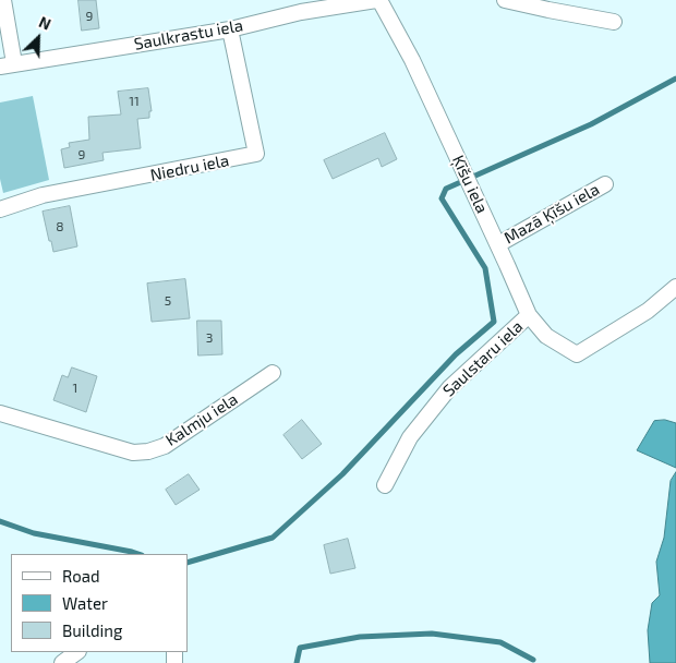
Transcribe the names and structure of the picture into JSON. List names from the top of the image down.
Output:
{
  "streets": {
    "street": [
      "Saulkrastu iela",
      "Niedru iela",
      "Ķīšu iela",
      "Mazā Ķīšu iela",
      "Saulstaru iela",
      "Kalmju iela"
    ]
  },
  "crossings": [
    ["Saulkrastu iela", "Niedru iela"],
    ["Saulkrastu iela", "Ķīšu iela"],
    ["Ķīšu iela", "Mazā Ķīšu iela"],
    ["Ķīšu iela", "Saulstaru iela"]
  ],
  "house_numbers": [
    "9",
    "11",
    "9",
    "8",
    "5",
    "3",
    "1"
  ],
  "legend": ["Road", "Water", "Building"],
  "north": "top right"
}
